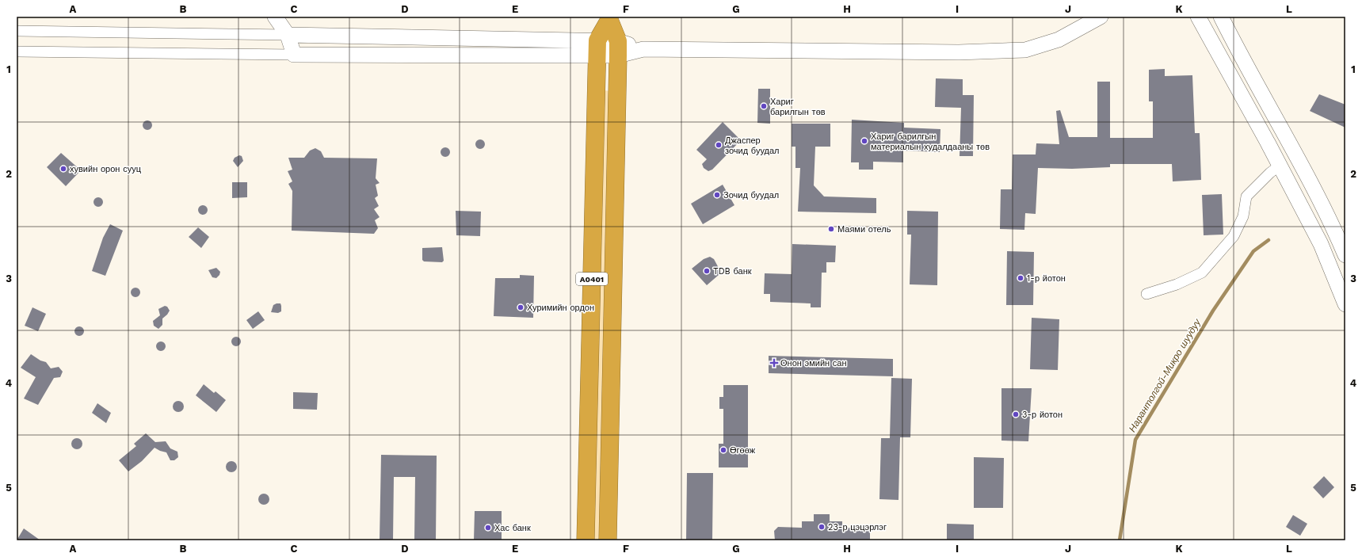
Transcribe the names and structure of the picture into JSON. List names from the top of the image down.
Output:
{
  "streets": {
    "highway": ["A0401"]
  },
  "water": ["Нарантолгой-Микро шуудуу"],
  "places": {
    "other": [
      "Хариг барилгын төв",
      "Хариг барилгын материалын худалдааны төв",
      "Джаспер зочид буудал",
      "хувийн орон сууц",
      "Зочид буудал",
      "Маями отель",
      "TDB банк",
      "1-р йотон",
      "Хуримийн ордон",
      "3-р йотон",
      "Өгөөж",
      "23-р цэцэрлэг",
      "Хас банк"
    ],
    "health": ["Онон эмийн сан"]
  },
  "grid": {
    "columns": [
      "A",
      "B",
      "C",
      "D",
      "E",
      "F",
      "G",
      "H",
      "I",
      "J",
      "K",
      "L"
    ],
    "rows": [
      "1",
      "2",
      "3",
      "4",
      "5"
    ]
  }
}
